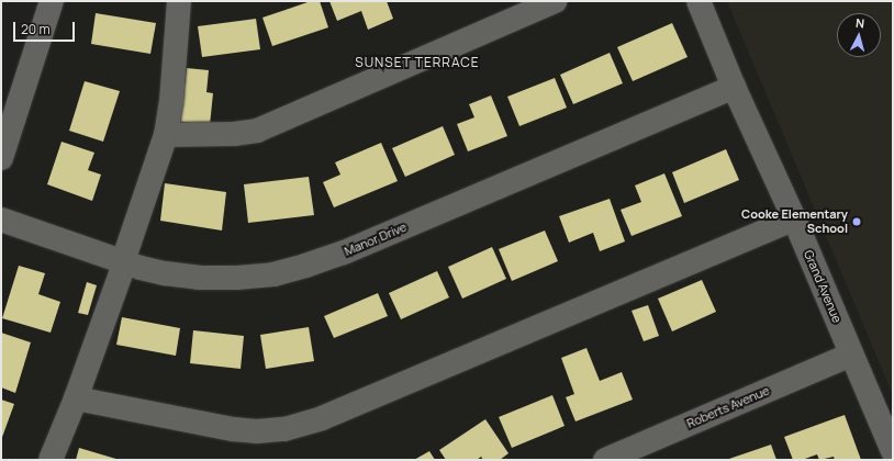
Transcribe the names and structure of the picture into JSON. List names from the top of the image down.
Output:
{
  "streets": {
    "street": ["Manor Drive", "Grand Avenue", "Roberts Avenue"]
  },
  "crossings": [
    ["Manor Drive", "Grand Avenue"],
    ["Grand Avenue", "Roberts Avenue"]
  ],
  "districts": ["SUNSET TERRACE"],
  "places": ["Cooke Elementary School"],
  "scale_bar": "20 m",
  "north": "top"
}
